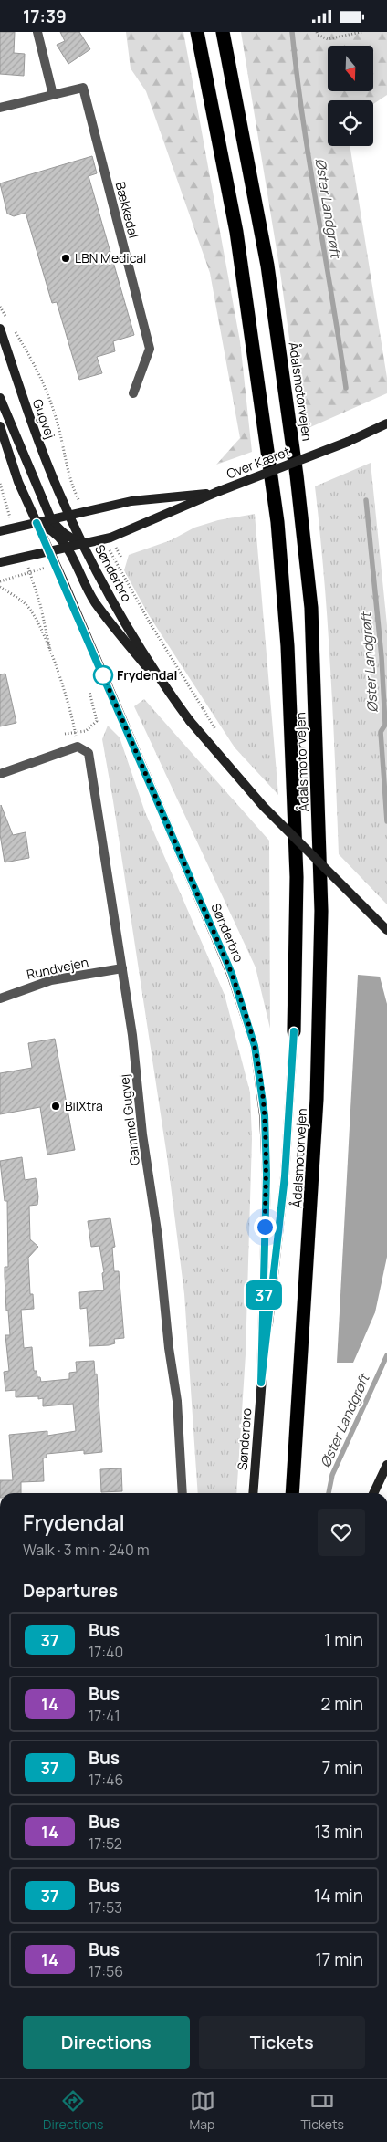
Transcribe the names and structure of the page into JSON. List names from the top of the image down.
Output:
{
  "streets": {
    "highway": ["Ådalsmotorvejen"],
    "street": [
      "Bækkedal",
      "Gugvej",
      "Over Kæret",
      "Sønderbro",
      "Rundvejen",
      "Gammel Gugvej"
    ]
  },
  "crossings": [
    ["Ådalsmotorvejen", "Sønderbro"],
    ["Gugvej", "Over Kæret"],
    ["Gugvej", "Sønderbro"],
    ["Over Kæret", "Sønderbro"],
    ["Rundvejen", "Gammel Gugvej"]
  ],
  "water": ["Øster Landgrøft"],
  "places": ["LBN Medical", "Frydendal", "BilXtra"],
  "lines": ["bus line 37"],
  "north": "bottom",
  "page": {
    "status": "17:39",
    "on_map": "37",
    "heading": [
      ["Frydendal", "Walk · 3 min · 240 m"],
      "Departures"
    ],
    "list": [
      {
        "mark": "37",
        "name": "Bus",
        "note": "17:40",
        "value": "1 min"
      },
      {
        "mark": "14",
        "name": "Bus",
        "note": "17:41",
        "value": "2 min"
      },
      {
        "mark": "37",
        "name": "Bus",
        "note": "17:46",
        "value": "7 min"
      },
      {
        "mark": "14",
        "name": "Bus",
        "note": "17:52",
        "value": "13 min"
      },
      {
        "mark": "37",
        "name": "Bus",
        "note": "17:53",
        "value": "14 min"
      },
      {
        "mark": "14",
        "name": "Bus",
        "note": "17:56",
        "value": "17 min"
      }
    ],
    "buttons": ["Directions", "Tickets"],
    "tabs": ["Directions", "Map", "Tickets"]
  }
}
